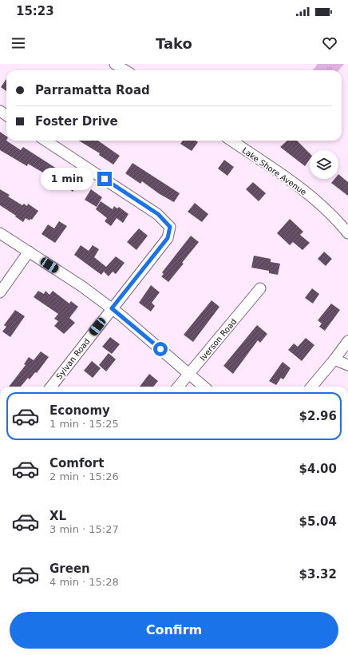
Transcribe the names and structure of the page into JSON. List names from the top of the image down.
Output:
{
  "streets": {
    "street": ["Lake Shore Avenue", "Iverson Road", "Sylvan Road"]
  },
  "page": {
    "status": "15:23",
    "header": "Tako",
    "banner": ["Parramatta Road", "Foster Drive"],
    "bubble": "1 min",
    "list": [
      {
        "name": "Economy",
        "note": "1 min · 15:25",
        "value": "$2.96"
      },
      {
        "name": "Comfort",
        "note": "2 min · 15:26",
        "value": "$4.00"
      },
      {
        "name": "XL",
        "note": "3 min · 15:27",
        "value": "$5.04"
      },
      {
        "name": "Green",
        "note": "4 min · 15:28",
        "value": "$3.32"
      }
    ],
    "buttons": "Confirm"
  }
}
